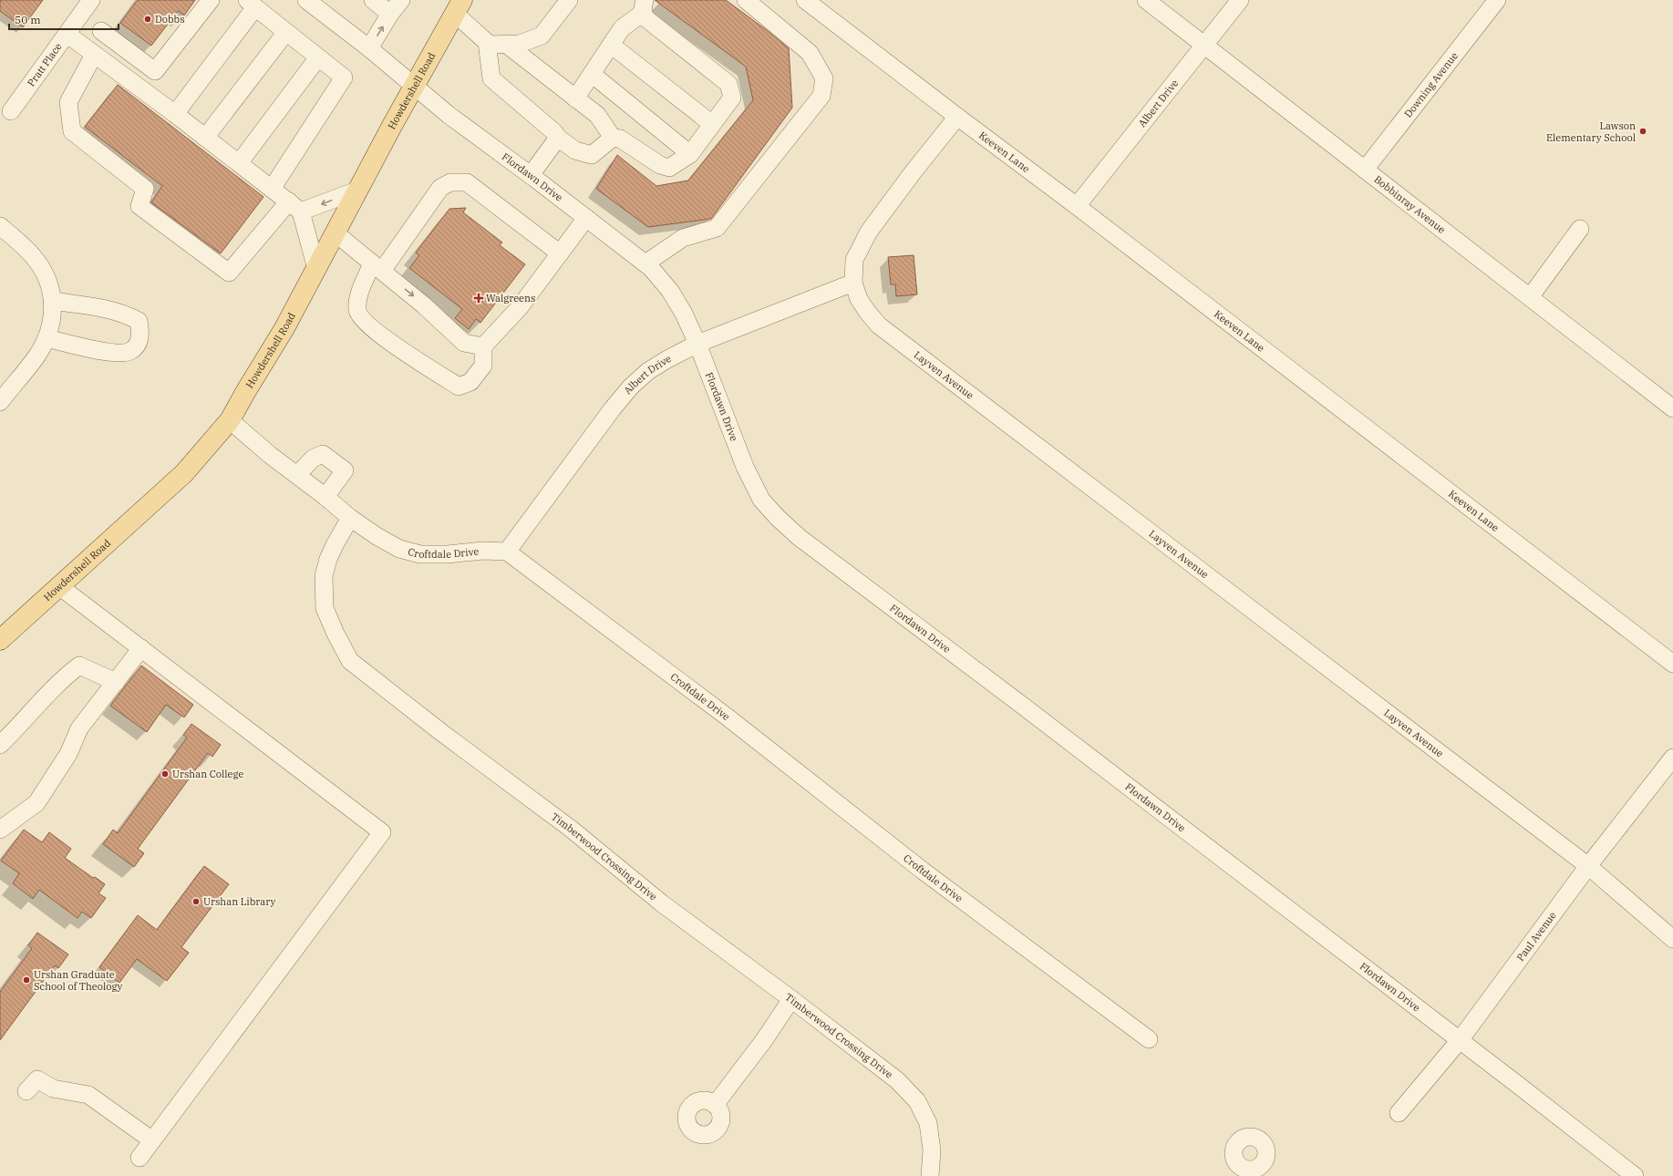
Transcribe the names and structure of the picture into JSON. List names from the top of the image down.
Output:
{
  "streets": {
    "main road": ["Howdershell Road"],
    "street": [
      "Pratt Place",
      "Downing Avenue",
      "Albert Drive",
      "Keeven Lane",
      "Flordawn Drive",
      "Bobbinray Avenue",
      "Layven Avenue",
      "Croftdale Drive",
      "Timberwood Crossing Drive",
      "Paul Avenue"
    ]
  },
  "crossings": [
    ["Downing Avenue", "Bobbinray Avenue"],
    ["Howdershell Road", "Flordawn Drive"],
    ["Howdershell Road", "Croftdale Drive"],
    ["Albert Drive", "Keeven Lane"],
    ["Albert Drive", "Flordawn Drive"],
    ["Albert Drive", "Bobbinray Avenue"],
    ["Albert Drive", "Layven Avenue"],
    ["Albert Drive", "Croftdale Drive"],
    ["Keeven Lane", "Layven Avenue"],
    ["Flordawn Drive", "Paul Avenue"],
    ["Layven Avenue", "Paul Avenue"],
    ["Croftdale Drive", "Timberwood Crossing Drive"]
  ],
  "places": {
    "other": [
      "Dobbs",
      "Lawson Elementary School",
      "Urshan College",
      "Urshan Library",
      "Urshan Graduate School of Theology"
    ],
    "health": ["Walgreens"]
  },
  "scale_bar": "50 m"
}
